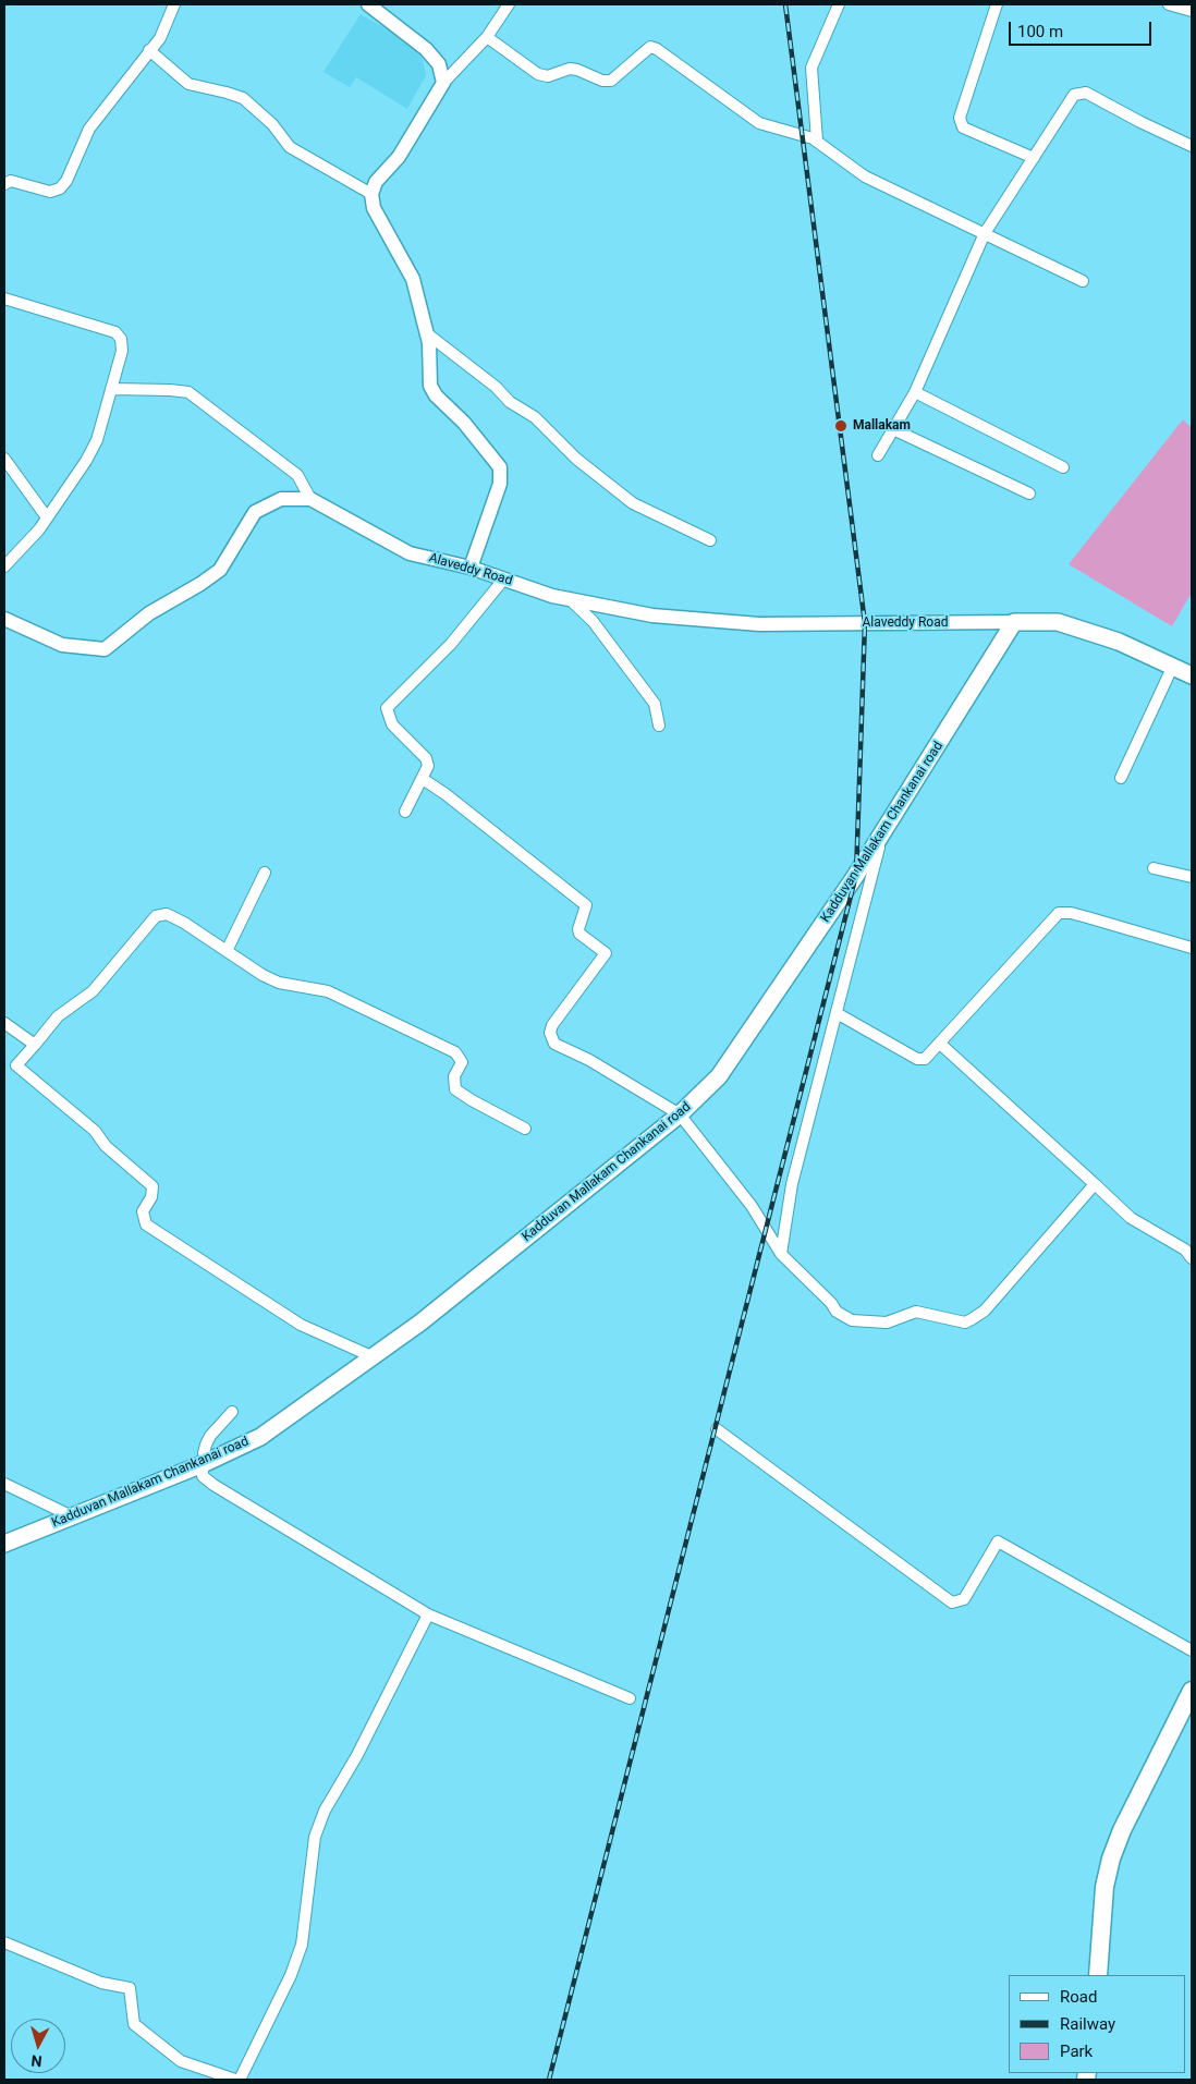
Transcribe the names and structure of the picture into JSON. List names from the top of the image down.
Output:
{
  "streets": {
    "main road": ["Kadduvan Mallakam Chankanai road"],
    "street": ["Alaveddy Road"]
  },
  "crossings": [
    ["Alaveddy Road", "Kadduvan Mallakam Chankanai road"]
  ],
  "places": ["Mallakam"],
  "legend": ["Road", "Railway", "Park"],
  "scale_bar": "100 m",
  "north": "bottom"
}
